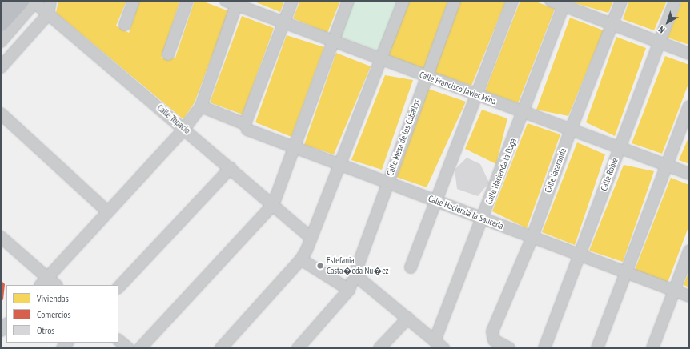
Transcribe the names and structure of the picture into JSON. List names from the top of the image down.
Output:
{
  "streets": {
    "street": [
      "Calle Francisco Javier Mina",
      "Calle Topacio",
      "Calle Mesa de los Caballos",
      "Calle Jacaranda",
      "Calle Hacienda la Daga",
      "Calle Roble",
      "Calle Hacienda la Sauceda"
    ]
  },
  "crossings": [
    ["Calle Francisco Javier Mina", "Calle Mesa de los Caballos"],
    ["Calle Francisco Javier Mina", "Calle Jacaranda"],
    ["Calle Francisco Javier Mina", "Calle Hacienda la Daga"],
    ["Calle Francisco Javier Mina", "Calle Roble"],
    ["Calle Mesa de los Caballos", "Calle Hacienda la Sauceda"],
    ["Calle Jacaranda", "Calle Hacienda la Sauceda"],
    ["Calle Hacienda la Daga", "Calle Hacienda la Sauceda"],
    ["Calle Roble", "Calle Hacienda la Sauceda"]
  ],
  "places": ["Estefania Casta�eda Nu�ez"],
  "legend": ["Viviendas", "Comercios", "Otros"],
  "north": "bottom left"
}
